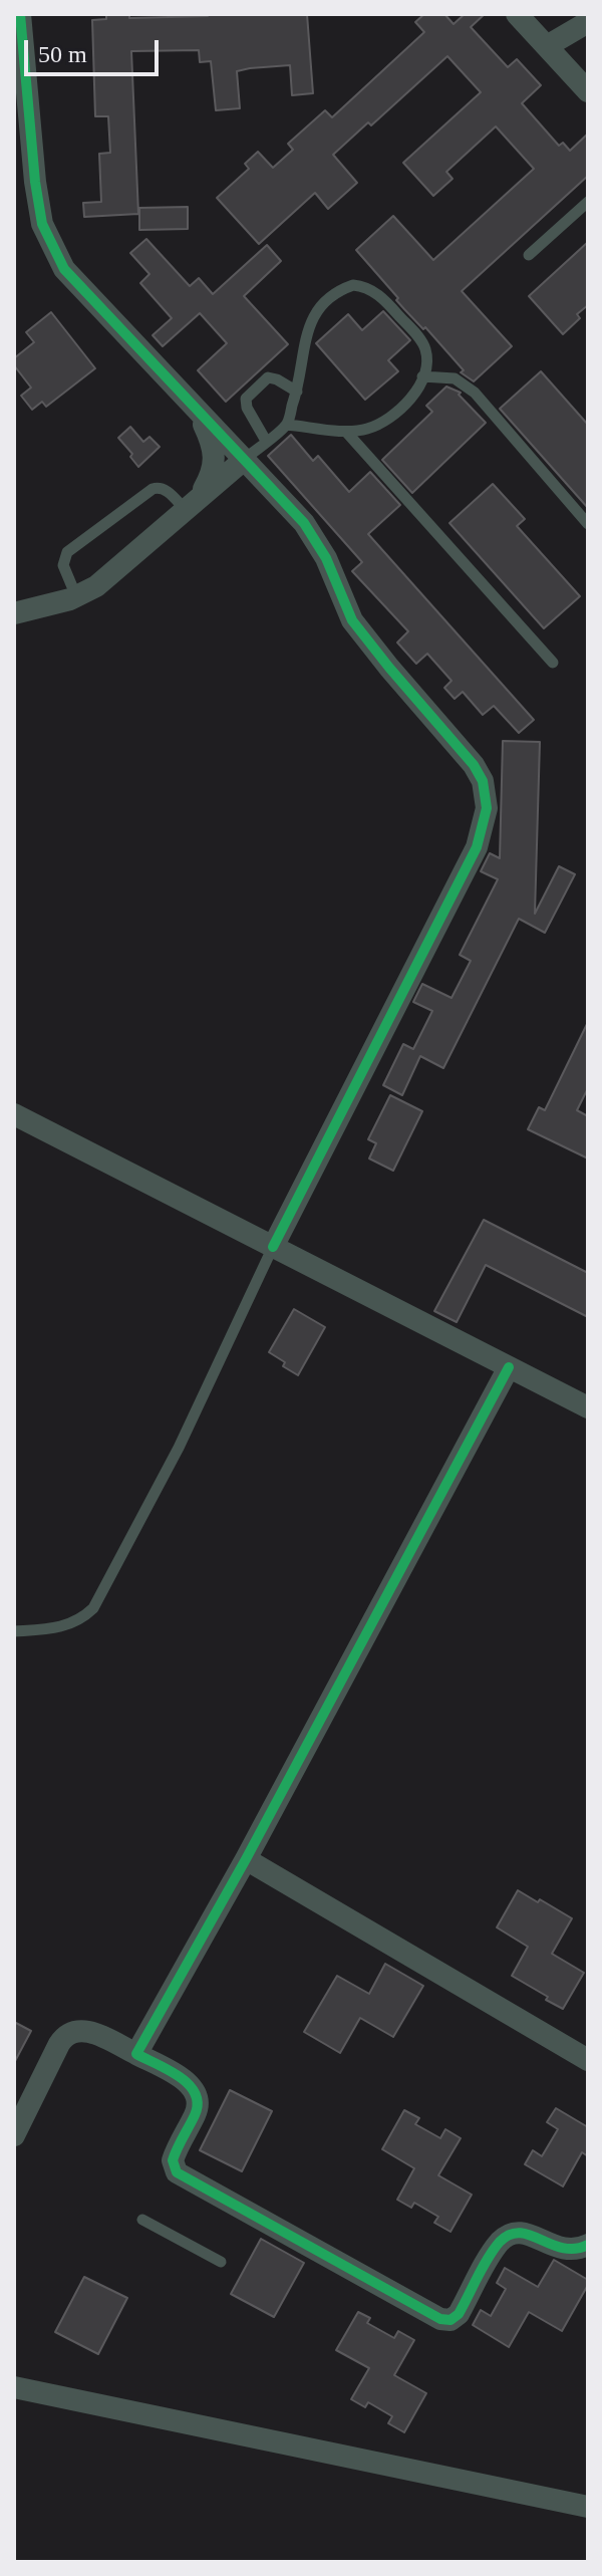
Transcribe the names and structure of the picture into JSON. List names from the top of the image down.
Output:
{
  "scale_bar": "50 m"
}
